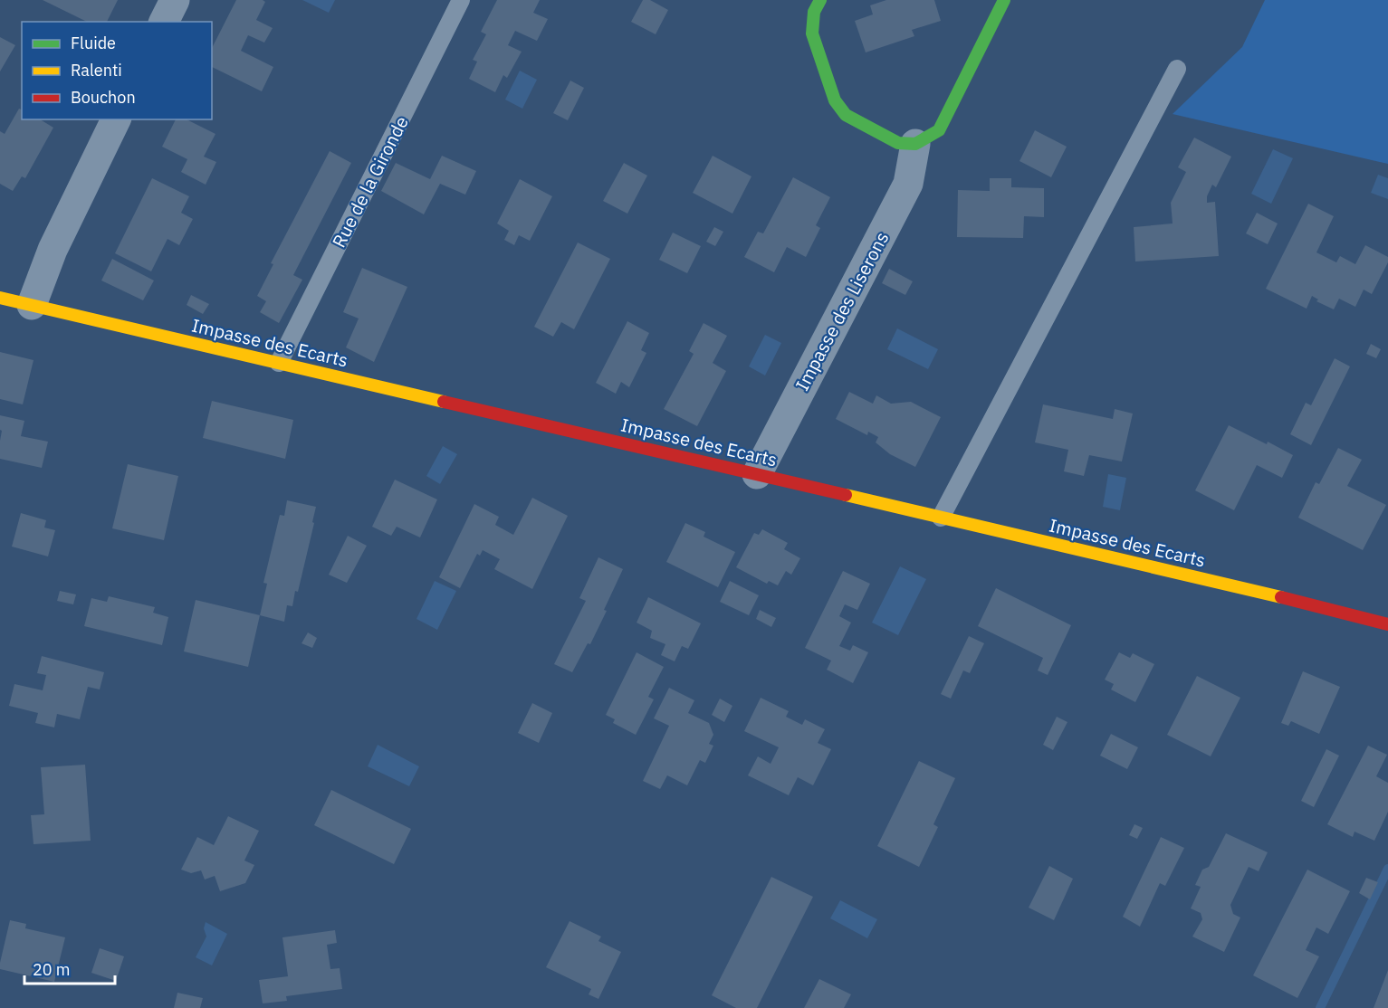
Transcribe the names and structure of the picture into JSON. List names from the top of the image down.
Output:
{
  "streets": {
    "street": ["Impasse des Liserons", "Impasse des Ecarts"],
    "lane": ["Rue de la Gironde"]
  },
  "crossings": [
    ["Rue de la Gironde", "Impasse des Ecarts"],
    ["Impasse des Liserons", "Impasse des Ecarts"]
  ],
  "legend": ["Fluide", "Ralenti", "Bouchon"],
  "scale_bar": "20 m"
}
